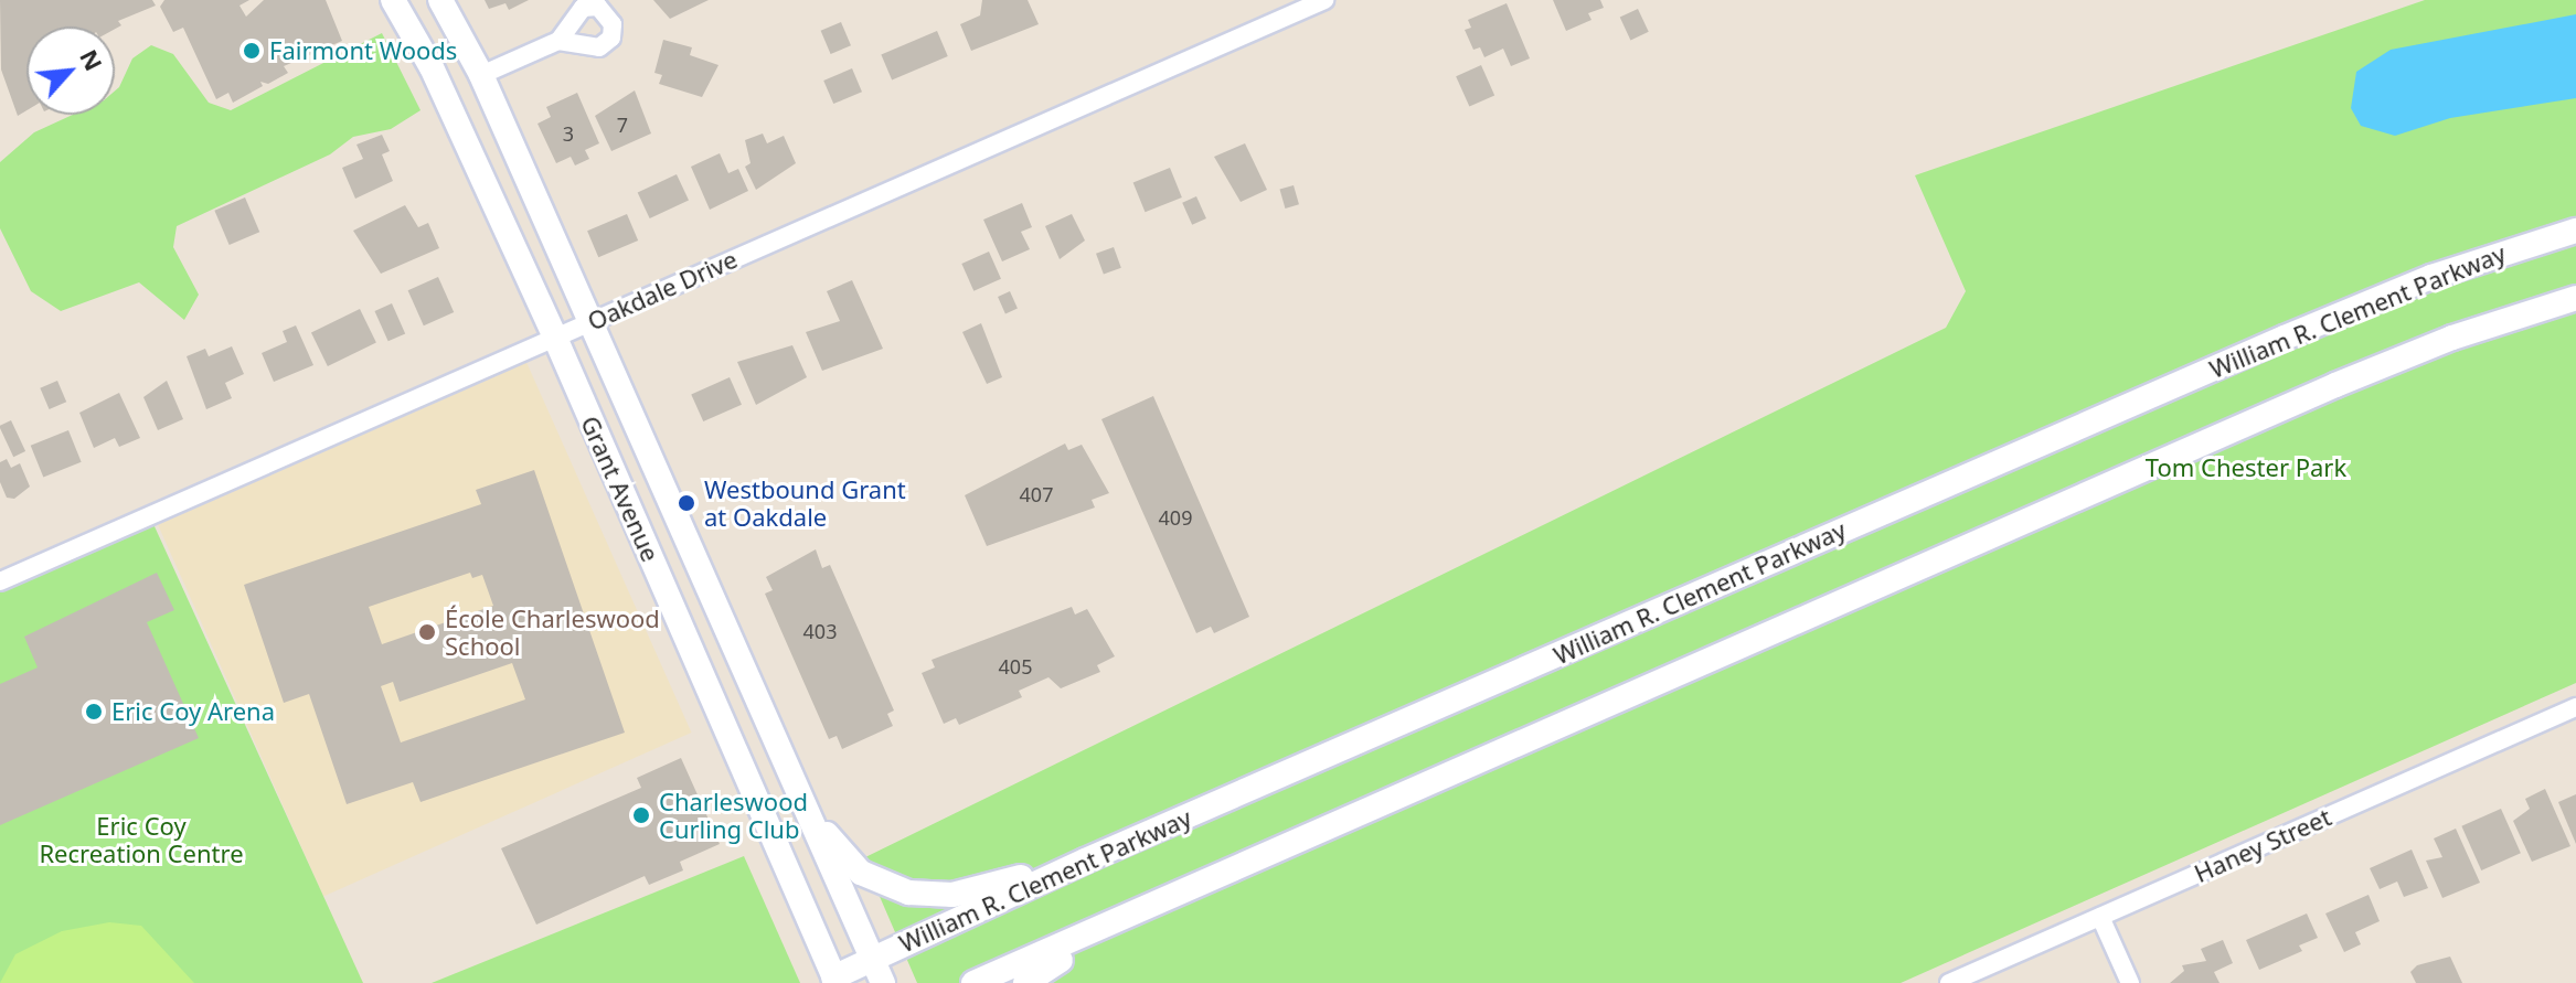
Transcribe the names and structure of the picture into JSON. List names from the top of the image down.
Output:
{
  "streets": {
    "main road": ["William R. Clement Parkway", "Grant Avenue"],
    "street": ["Oakdale Drive", "Haney Street"]
  },
  "crossings": [
    ["Oakdale Drive", "Grant Avenue"],
    ["William R. Clement Parkway", "Grant Avenue"]
  ],
  "parks": ["Tom Chester Park", "Eric Coy Recreation Centre"],
  "places": [
    "Fairmont Woods",
    "Westbound Grant at Oakdale",
    "École Charleswood School",
    "Eric Coy Arena",
    "Charleswood Curling Club"
  ],
  "house_numbers": [
    "7",
    "3",
    "407",
    "409",
    "403",
    "405"
  ],
  "north": "top right"
}
